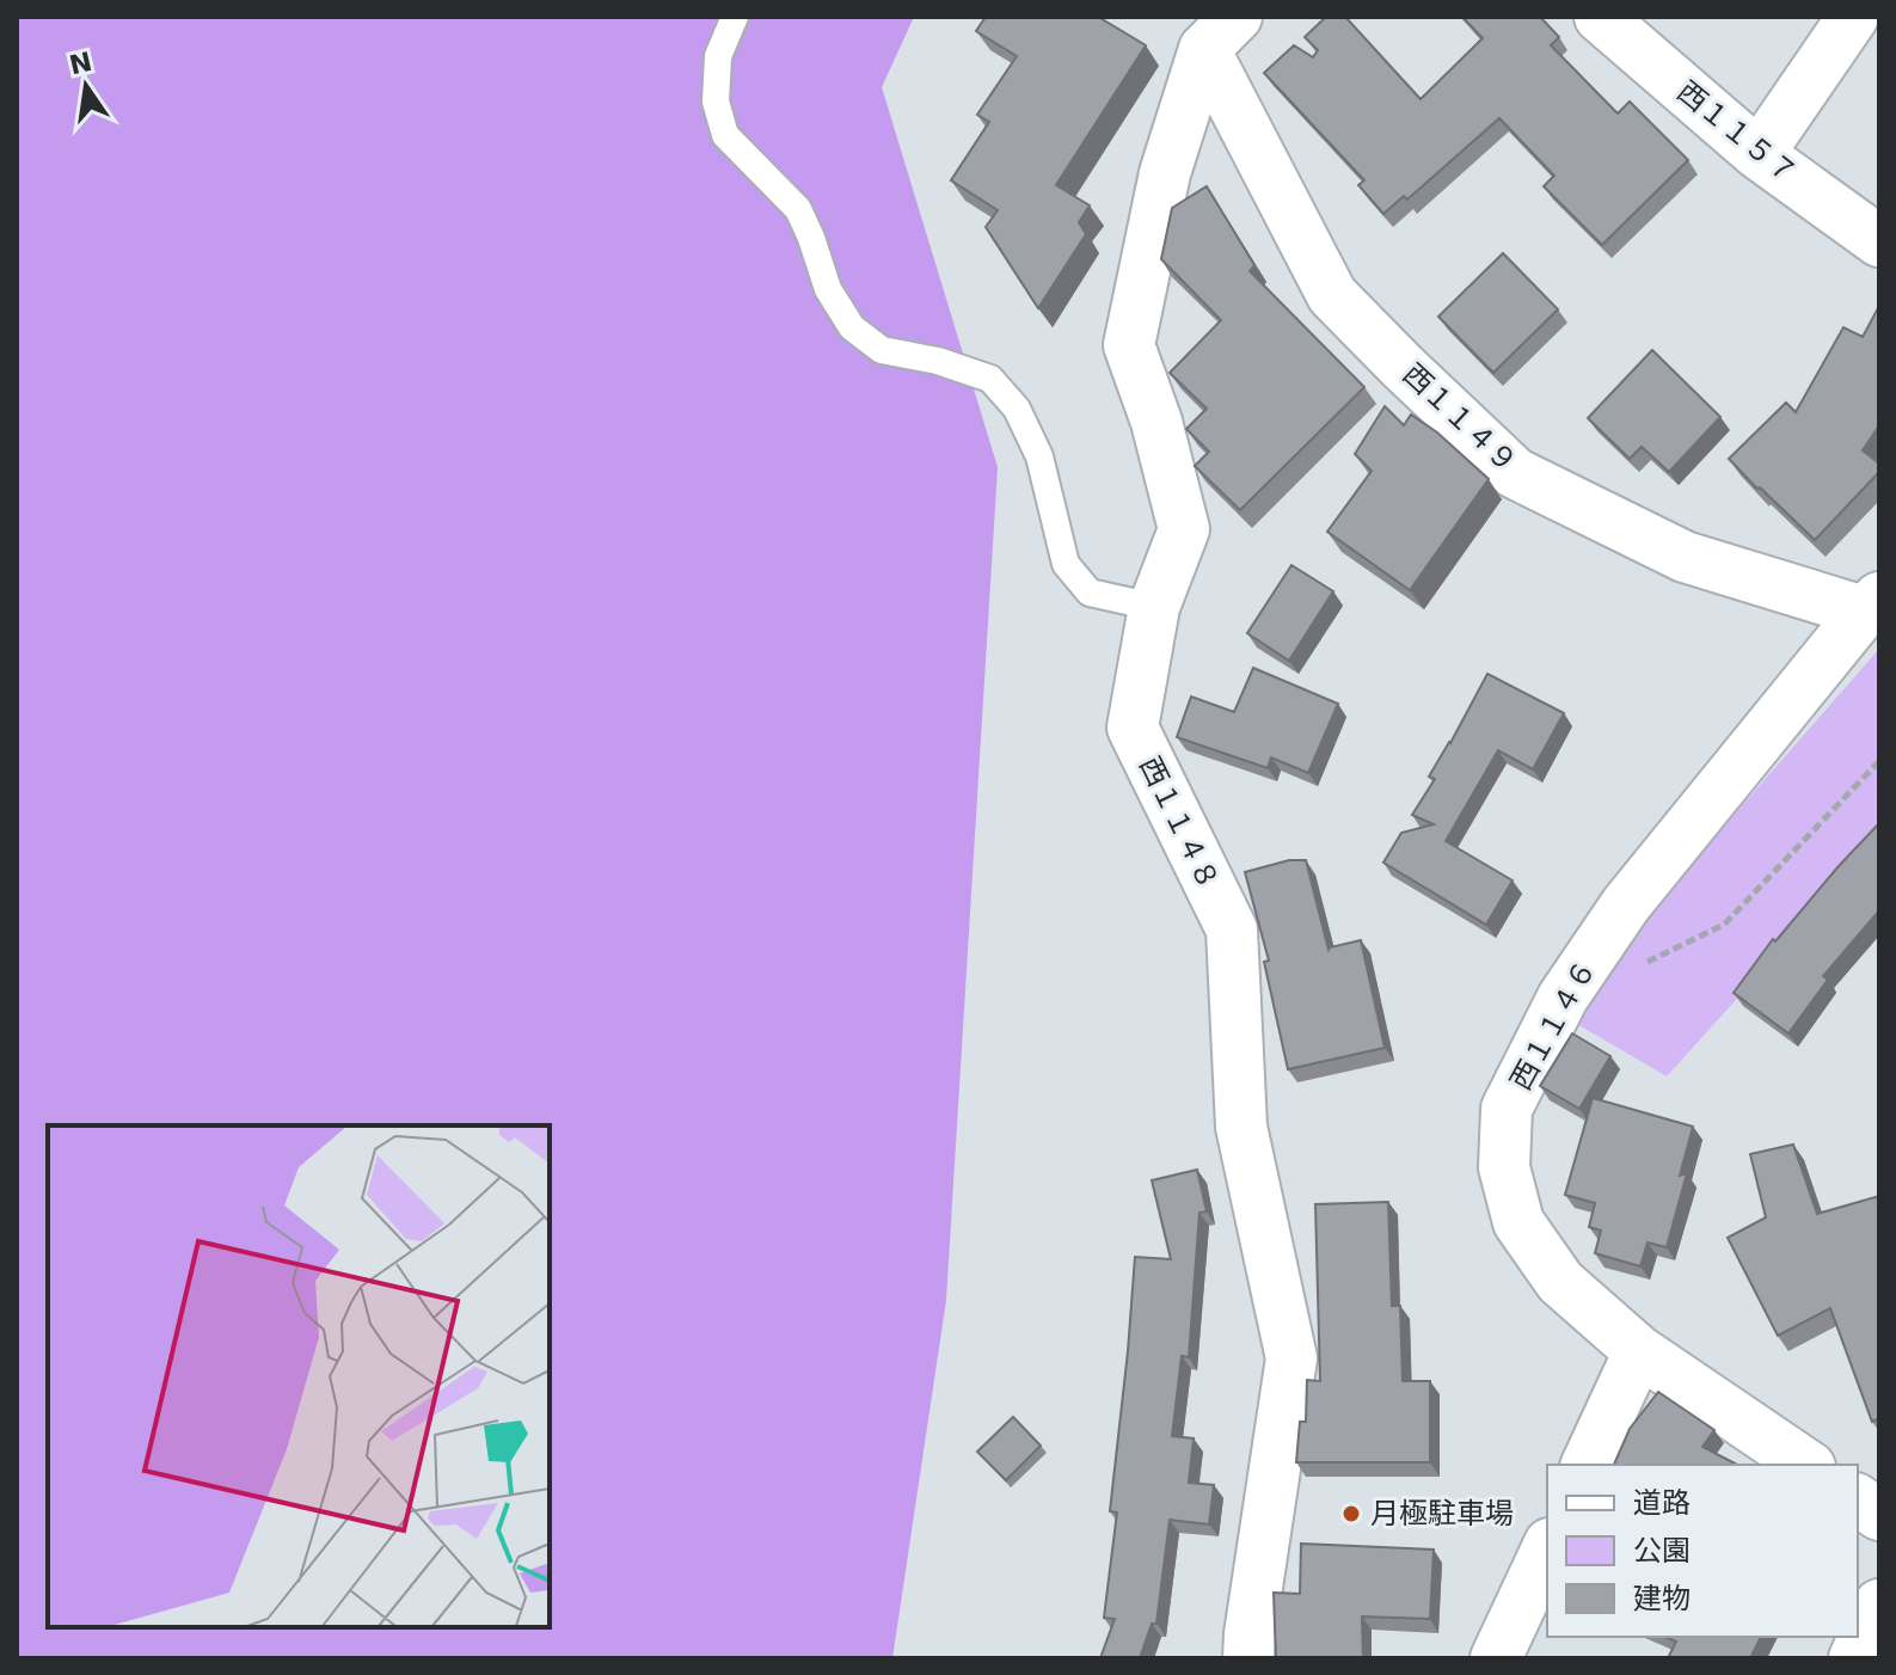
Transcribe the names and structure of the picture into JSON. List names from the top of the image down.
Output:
{
  "streets": {
    "street": [
      "西１１５７",
      "西１１４９",
      "西１１４８",
      "西１１４６"
    ]
  },
  "crossings": [
    ["西１１４９", "西１１４８"],
    ["西１１４９", "西１１４６"]
  ],
  "places": ["月極駐車場"],
  "legend": ["道路", "公園", "建物"],
  "north": "top"
}
